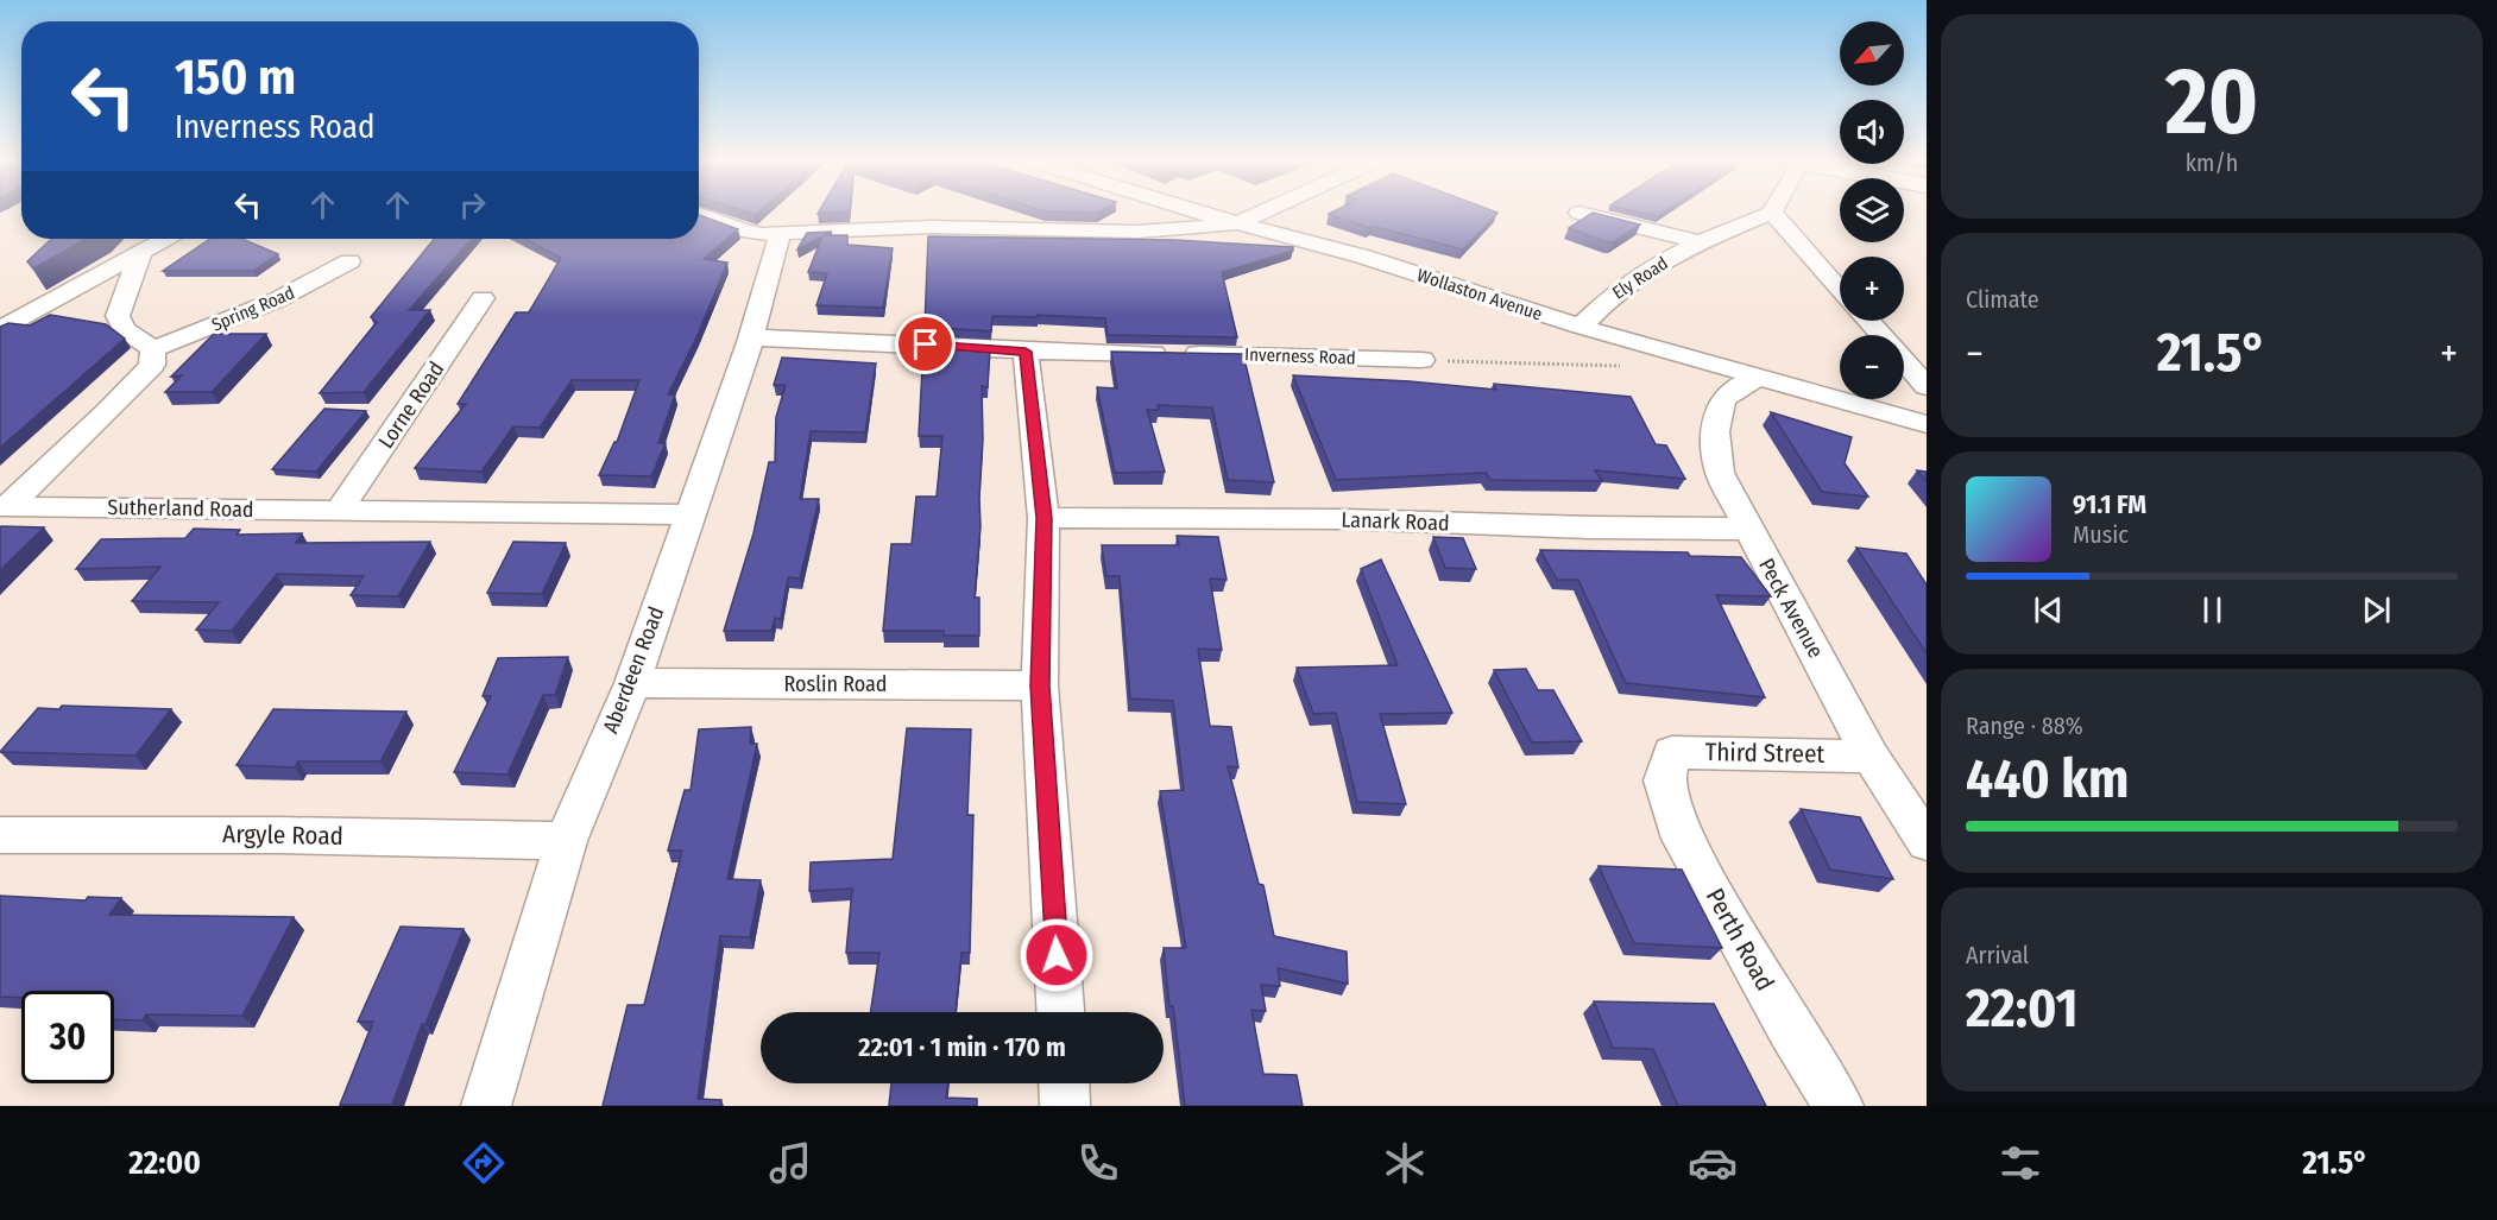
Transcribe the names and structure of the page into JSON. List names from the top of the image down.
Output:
{
  "streets": {
    "street": [
      "Ely Road",
      "Wollaston Avenue",
      "Spring Road",
      "Inverness Road",
      "Lorne Road",
      "Sutherland Road",
      "Lanark Road",
      "Peck Avenue",
      "Aberdeen Road",
      "Roslin Road",
      "Third Street",
      "Argyle Road",
      "Perth Road"
    ]
  },
  "crossings": [
    ["Ely Road", "Wollaston Avenue"],
    ["Wollaston Avenue", "Peck Avenue"],
    ["Spring Road", "Sutherland Road"],
    ["Inverness Road", "Aberdeen Road"],
    ["Lorne Road", "Sutherland Road"],
    ["Sutherland Road", "Aberdeen Road"],
    ["Lanark Road", "Peck Avenue"],
    ["Peck Avenue", "Third Street"],
    ["Aberdeen Road", "Roslin Road"],
    ["Aberdeen Road", "Argyle Road"],
    ["Third Street", "Perth Road"]
  ],
  "north": "bottom left",
  "page": {
    "tile": [
      ["20", "km/h"],
      "Climate",
      ["Range · 88%", "440 km"],
      ["Arrival", "22:01"]
    ],
    "map_buttons": ["+", "−"],
    "turn": ["150 m", "Inverness Road"],
    "heat": ["−", "21.5°", "+"],
    "song": ["91.1 FM", "Music"],
    "limit": "30",
    "trip": "22:01 · 1 min · 170 m",
    "tabs": ["22:00", "21.5°"]
  }
}
